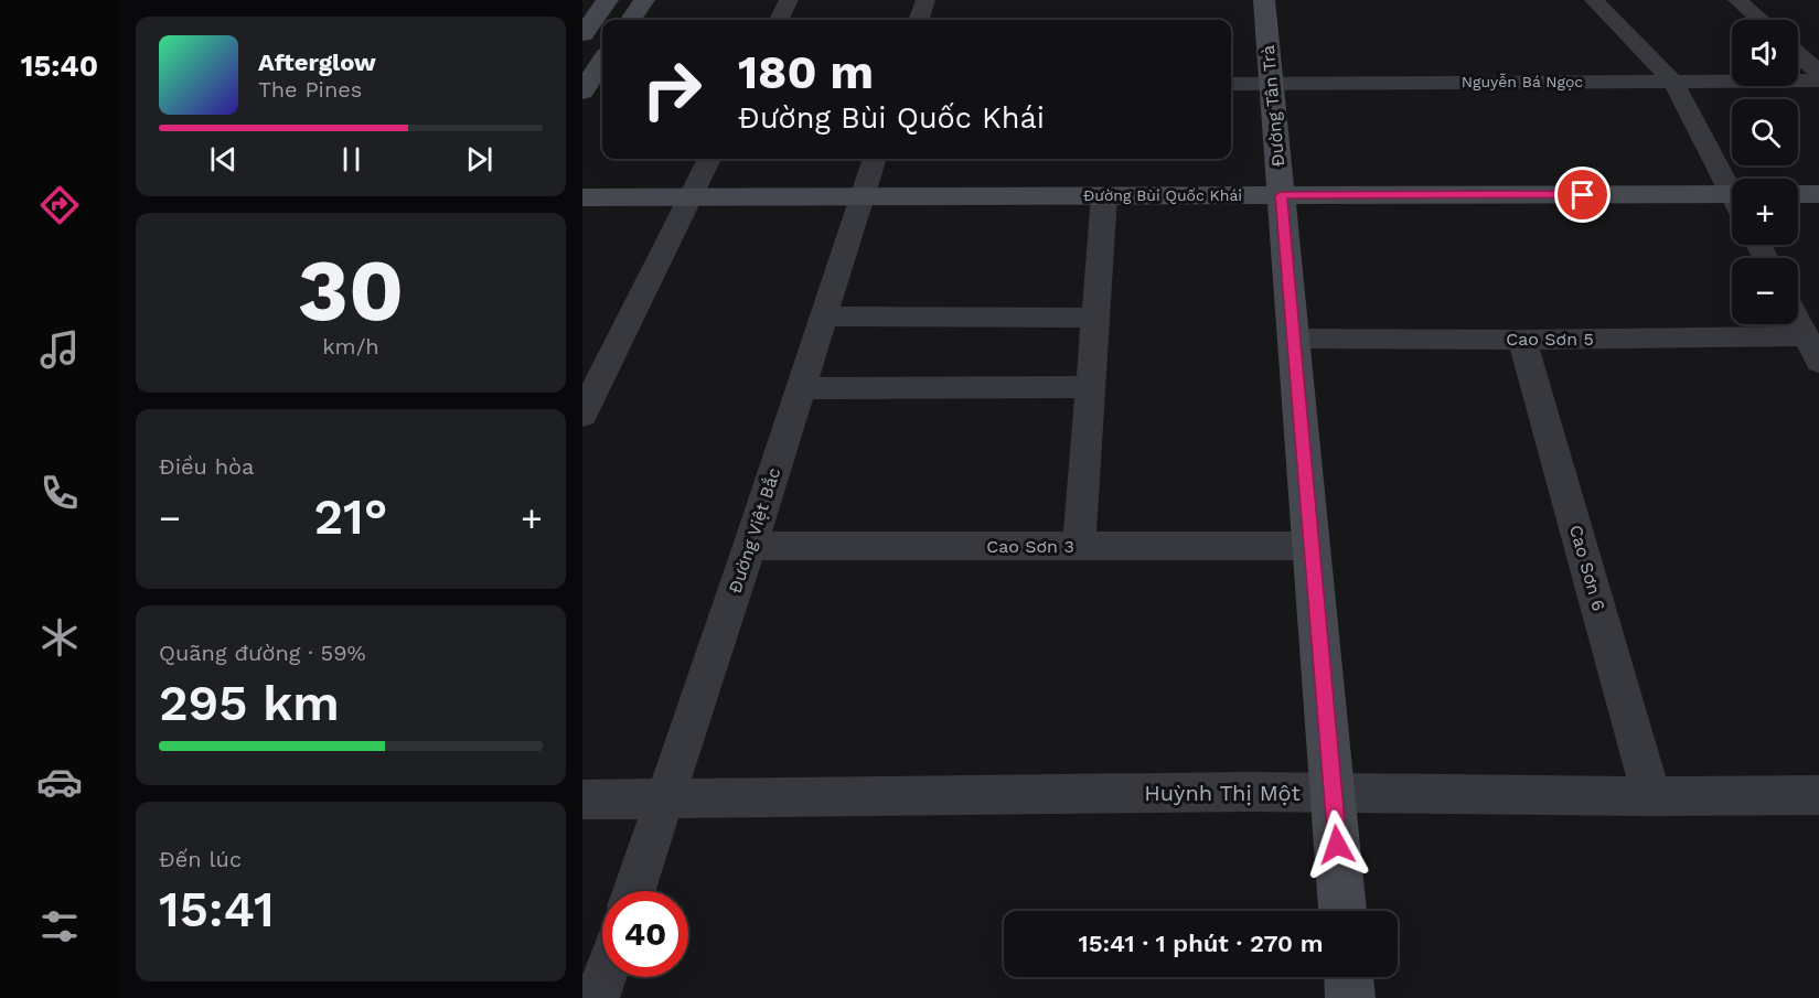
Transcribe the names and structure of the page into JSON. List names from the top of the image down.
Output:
{
  "streets": {
    "street": [
      "Nguyễn Bá Ngọc",
      "Đường Tân Trà",
      "Đường Bùi Quốc Khái",
      "Cao Sơn 5",
      "Đường Việt Bắc",
      "Cao Sơn 3",
      "Cao Sơn 6",
      "Huỳnh Thị Một"
    ]
  },
  "crossings": [
    ["Nguyễn Bá Ngọc", "Đường Tân Trà"],
    ["Đường Tân Trà", "Đường Bùi Quốc Khái"],
    ["Đường Tân Trà", "Cao Sơn 5"],
    ["Đường Tân Trà", "Cao Sơn 3"],
    ["Đường Tân Trà", "Huỳnh Thị Một"],
    ["Đường Bùi Quốc Khái", "Đường Việt Bắc"],
    ["Cao Sơn 5", "Cao Sơn 6"],
    ["Đường Việt Bắc", "Cao Sơn 3"],
    ["Đường Việt Bắc", "Huỳnh Thị Một"],
    ["Cao Sơn 6", "Huỳnh Thị Một"]
  ],
  "page": {
    "tabs": "15:40",
    "map_buttons": ["+", "−"],
    "turn": ["180 m", "Đường Bùi Quốc Khái"],
    "song": ["Afterglow", "The Pines"],
    "tile": [
      ["30", "km/h"],
      "Điều hòa",
      ["Quãng đường · 59%", "295 km"],
      ["Đến lúc", "15:41"]
    ],
    "heat": ["−", "21°", "+"],
    "limit": "40",
    "trip": "15:41 · 1 phút · 270 m"
  }
}
